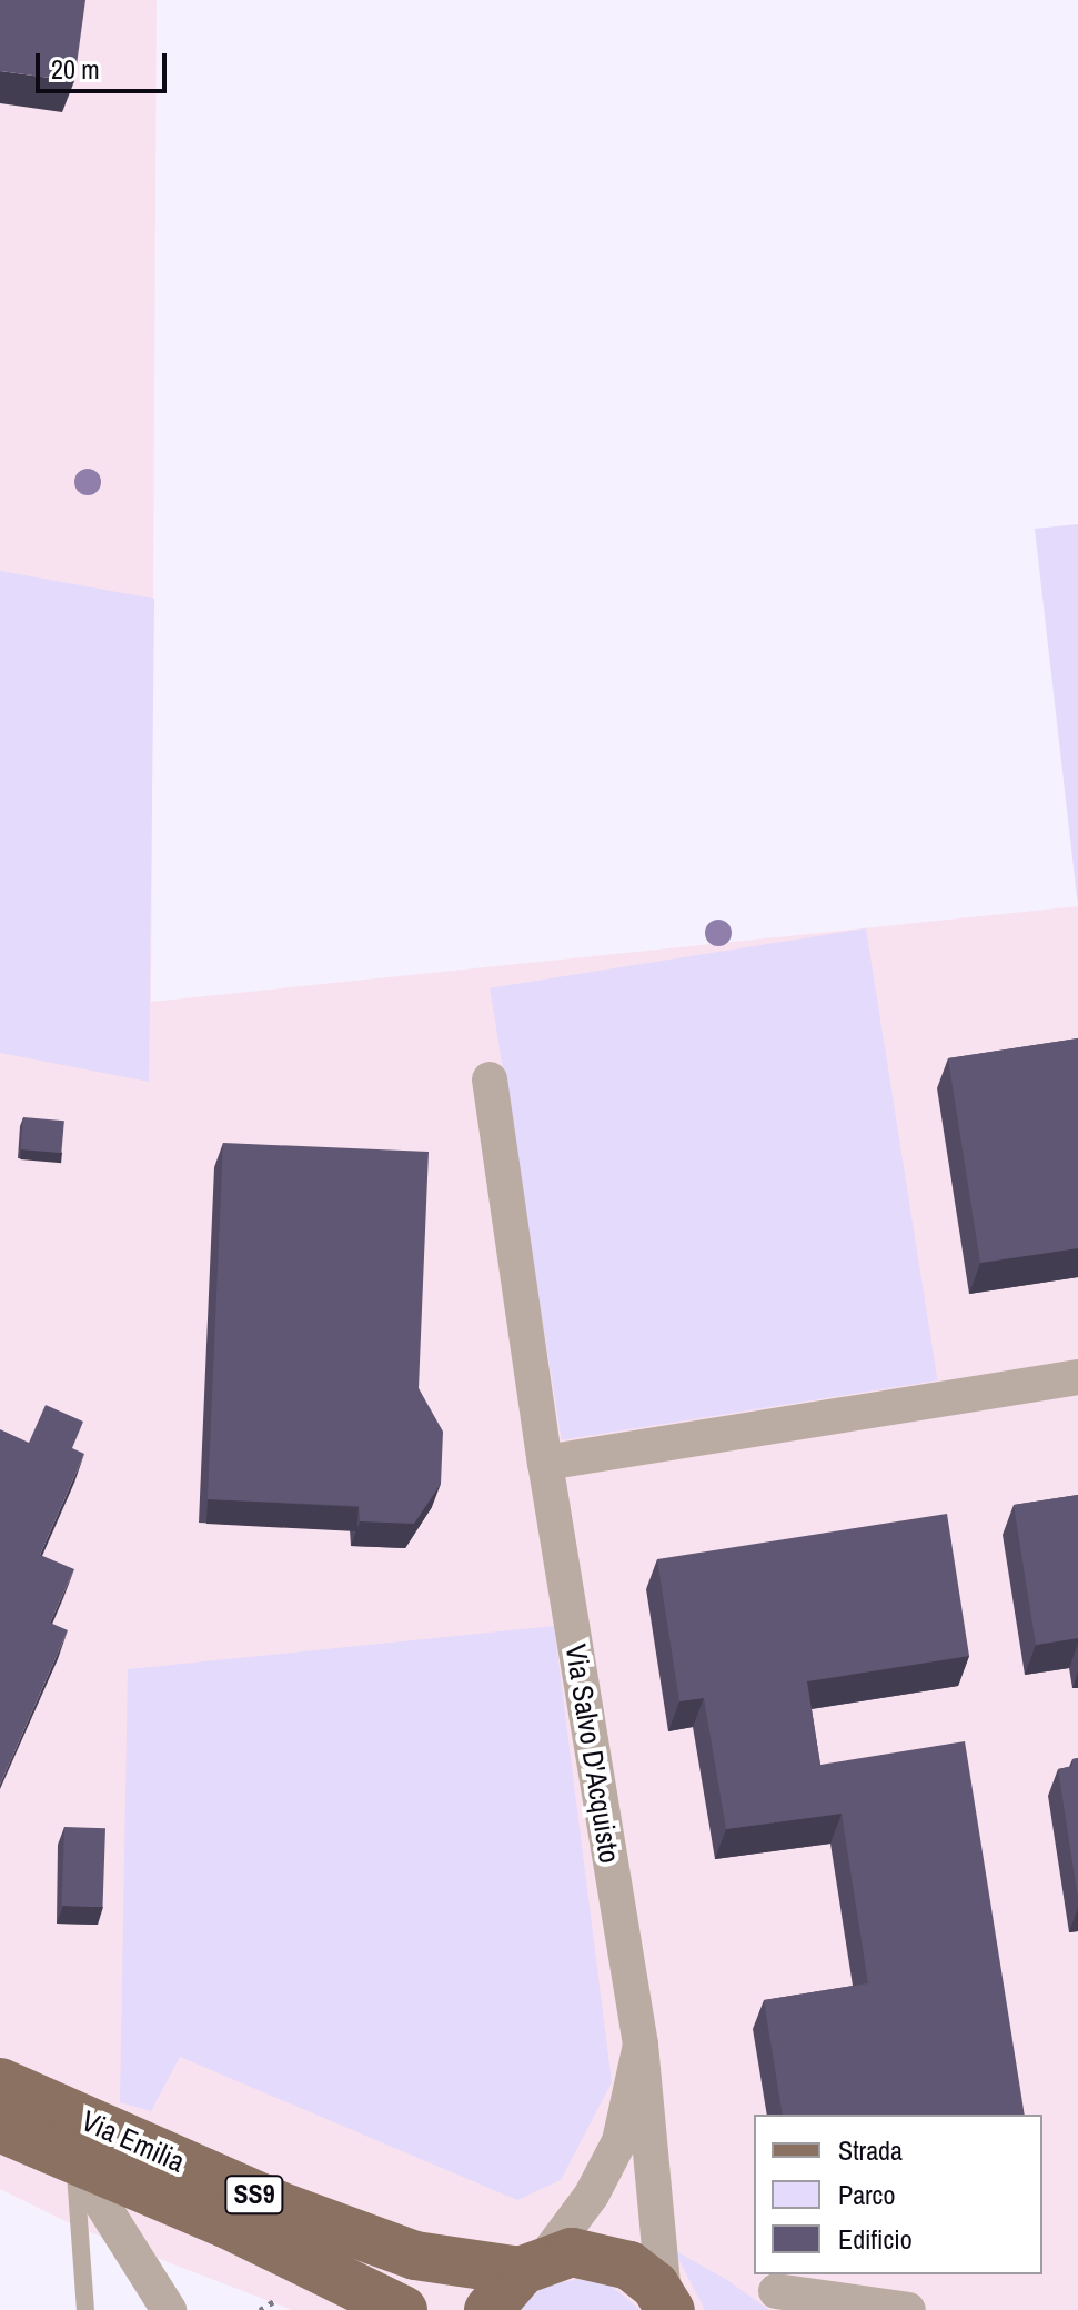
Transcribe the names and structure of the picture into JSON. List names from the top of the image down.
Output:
{
  "streets": {
    "main road": ["Via Emilia", "SS9"],
    "street": ["Via Salvo D'Acquisto"]
  },
  "crossings": [
    ["Via Salvo D'Acquisto", "Via Emilia"]
  ],
  "legend": ["Strada", "Parco", "Edificio"],
  "scale_bar": "20 m"
}
